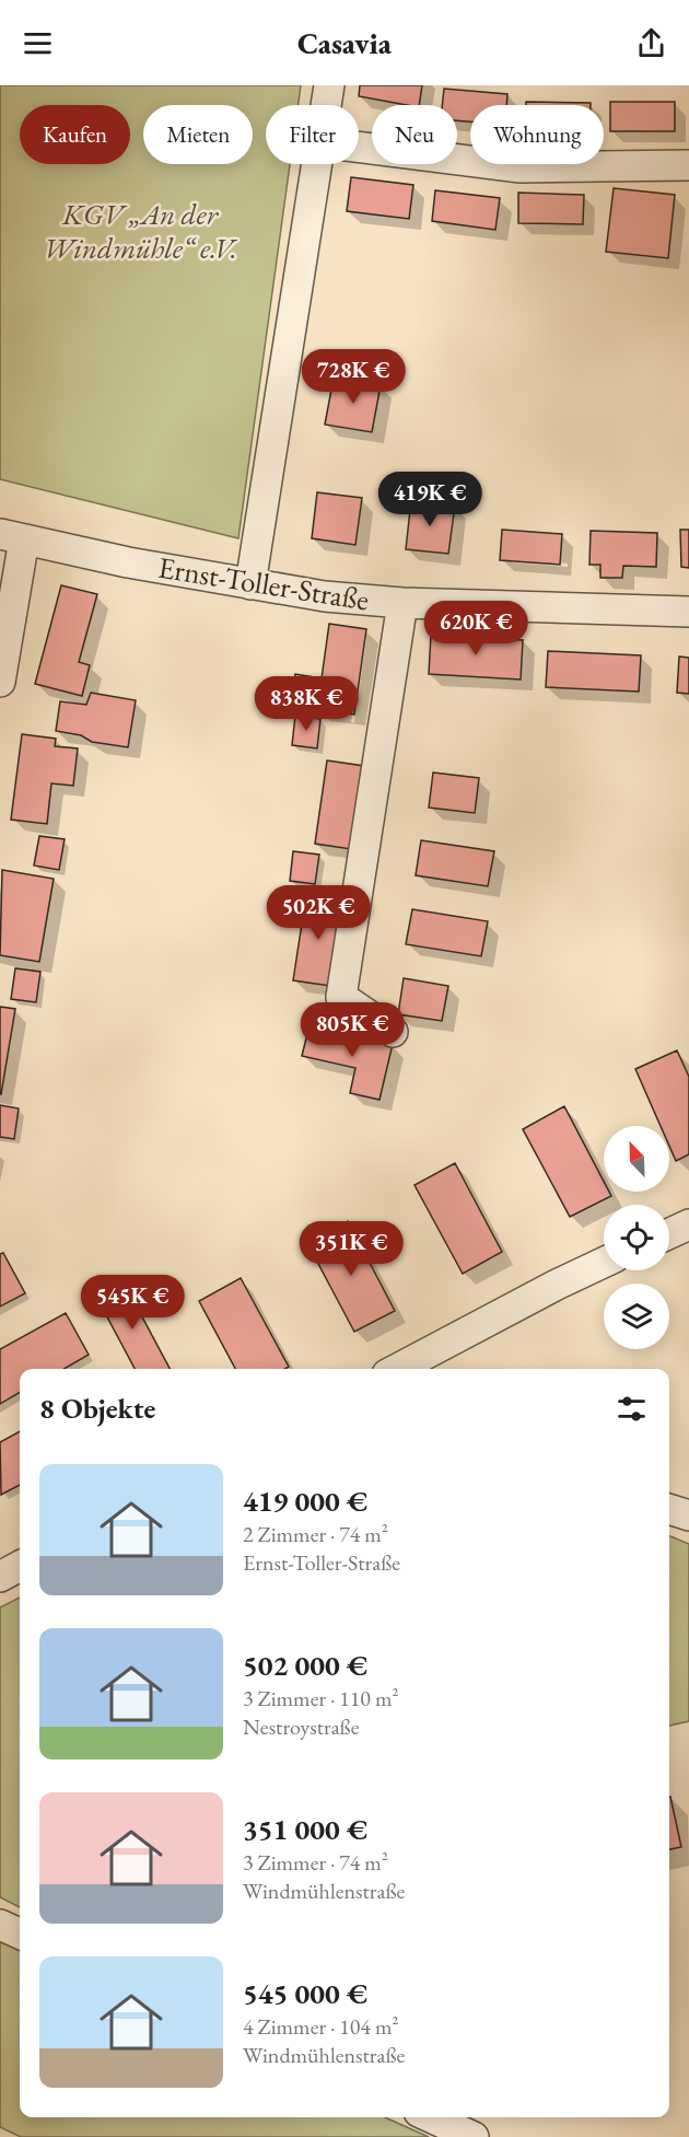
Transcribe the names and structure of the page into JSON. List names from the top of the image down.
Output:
{
  "streets": {
    "street": ["Ernst-Toller-Straße"]
  },
  "parks": ["KGV „An der Windmühle“ e.V."],
  "north": "top left",
  "page": {
    "header": "Casavia",
    "chip": [
      "Kaufen",
      "Mieten",
      "Filter",
      "Neu",
      "Wohnung"
    ],
    "price": [
      "728K €",
      "419K €",
      "620K €",
      "838K €",
      "502K €",
      "805K €",
      "351K €",
      "545K €"
    ],
    "heading": "8 Objekte",
    "list": [
      {
        "name": "419 000 €",
        "note": "2 Zimmer · 74 m² · Ernst-Toller-Straße"
      },
      {
        "name": "502 000 €",
        "note": "3 Zimmer · 110 m² · Nestroystraße"
      },
      {
        "name": "351 000 €",
        "note": "3 Zimmer · 74 m² · Windmühlenstraße"
      },
      {
        "name": "545 000 €",
        "note": "4 Zimmer · 104 m² · Windmühlenstraße"
      }
    ]
  }
}
